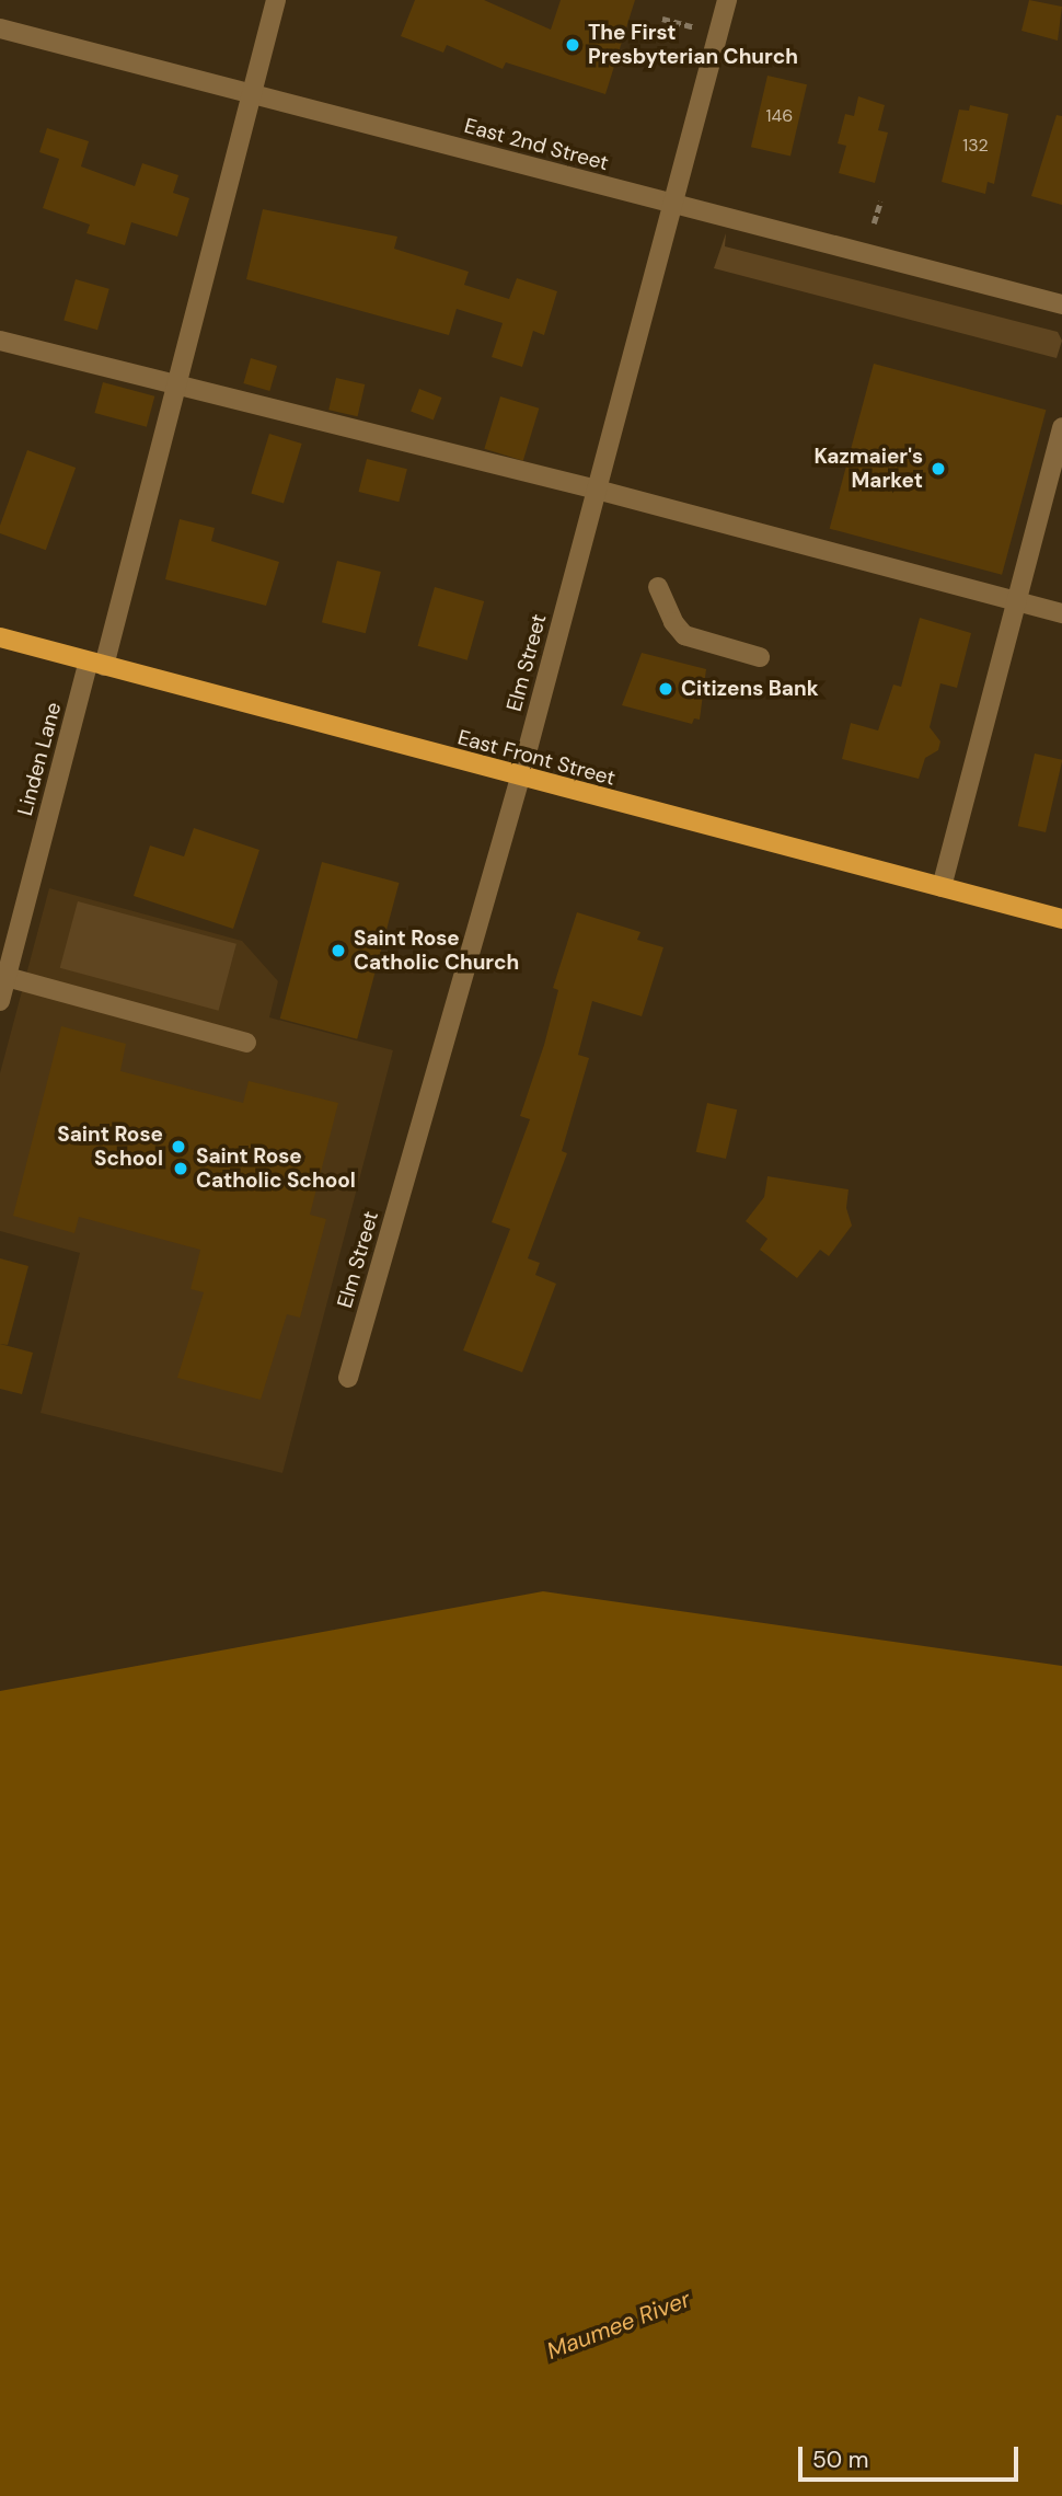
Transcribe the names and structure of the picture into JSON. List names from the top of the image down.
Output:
{
  "streets": {
    "main road": ["East Front Street"],
    "street": ["East 2nd Street", "Elm Street", "Linden Lane"]
  },
  "crossings": [
    ["East 2nd Street", "Elm Street"],
    ["East 2nd Street", "Linden Lane"],
    ["Elm Street", "East Front Street"],
    ["East Front Street", "Linden Lane"]
  ],
  "water": ["Maumee River"],
  "places": [
    "The First Presbyterian Church",
    "Kazmaier's Market",
    "Citizens Bank",
    "Saint Rose Catholic Church",
    "Saint Rose School",
    "Saint Rose Catholic School"
  ],
  "house_numbers": ["146", "132"],
  "scale_bar": "50 m"
}
